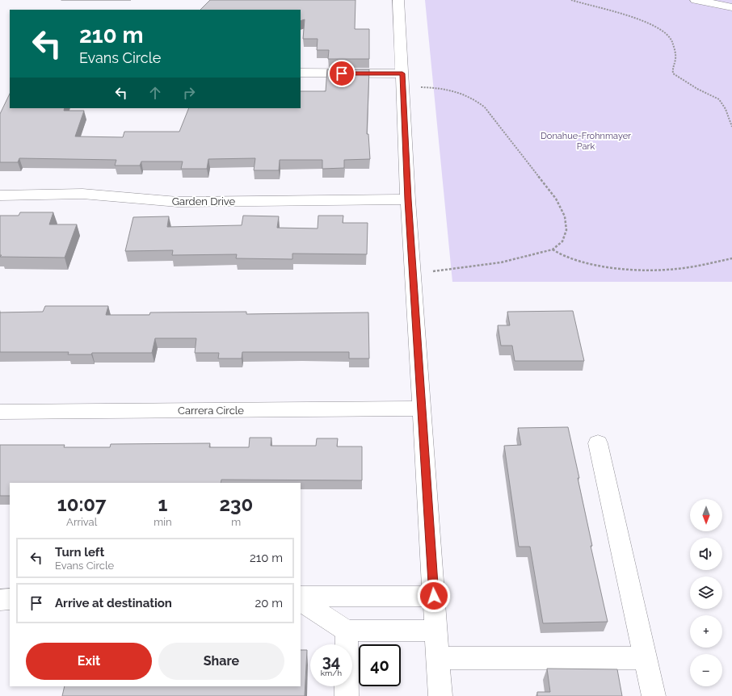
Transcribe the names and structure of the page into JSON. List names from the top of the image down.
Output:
{
  "streets": {
    "street": ["Garden Drive", "Carrera Circle"]
  },
  "parks": ["Donahue-Frohnmayer Park"],
  "north": "bottom",
  "page": {
    "turn": ["210 m", "Evans Circle"],
    "eta": [
      "10:07",
      "Arrival",
      "1",
      "min",
      "230",
      "m"
    ],
    "map_buttons": ["+", "−"],
    "list": [
      {
        "name": "Turn left",
        "note": "Evans Circle",
        "value": "210 m"
      },
      {
        "name": "Arrive at destination",
        "value": "20 m"
      }
    ],
    "buttons": ["Exit", "Share"],
    "speed": "34 km/h",
    "limit": "40"
  }
}
